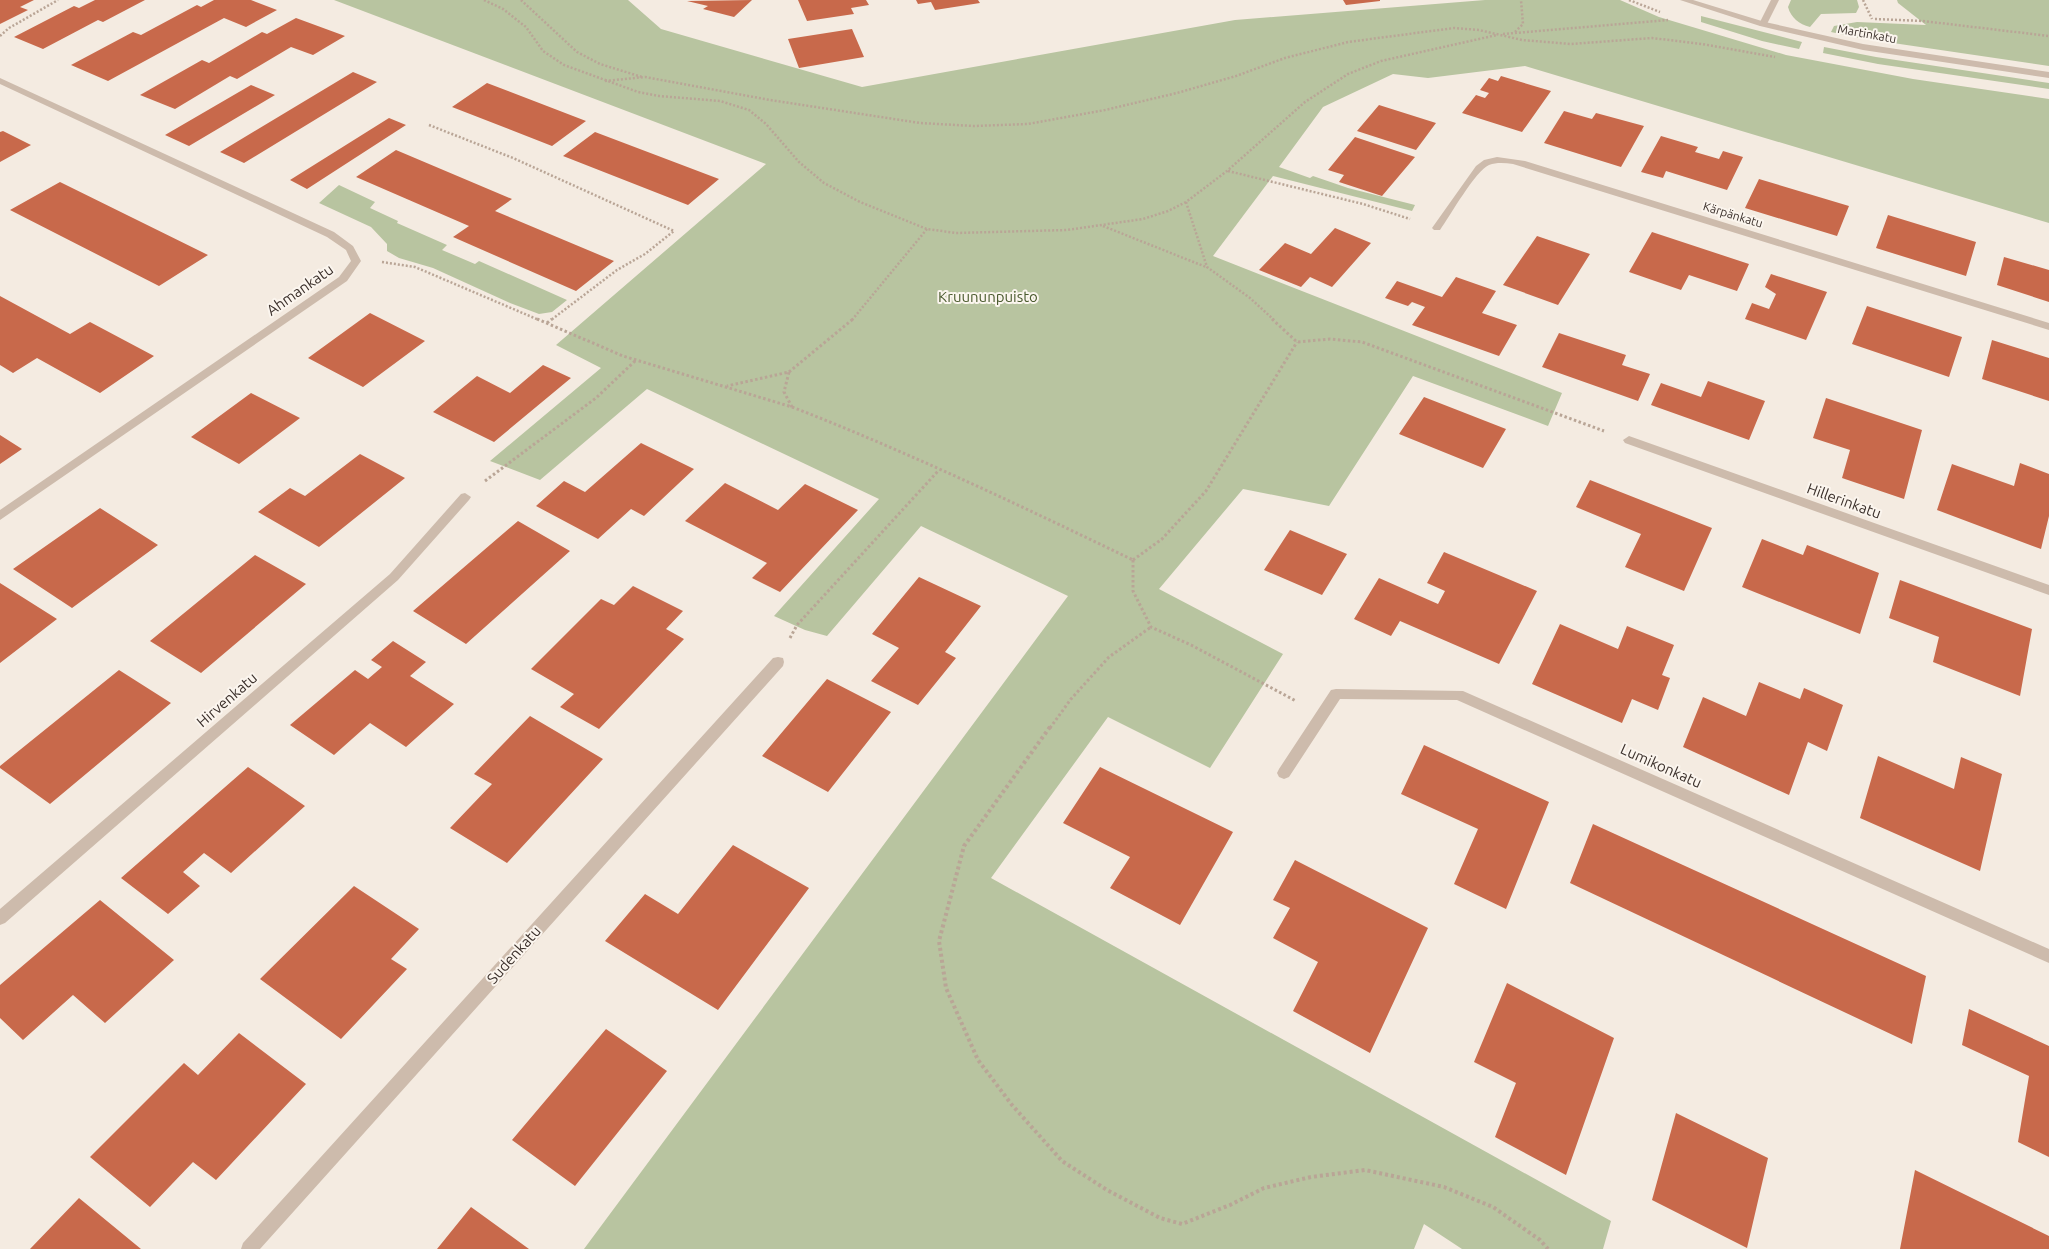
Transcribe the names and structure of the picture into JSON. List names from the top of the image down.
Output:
{
  "streets": {
    "street": [
      "Martinkatu",
      "Kärpänkatu",
      "Ahmankatu",
      "Hillerinkatu",
      "Hirvenkatu",
      "Lumikonkatu",
      "Sudenkatu"
    ]
  },
  "parks": ["Kruununpuisto"]
}
